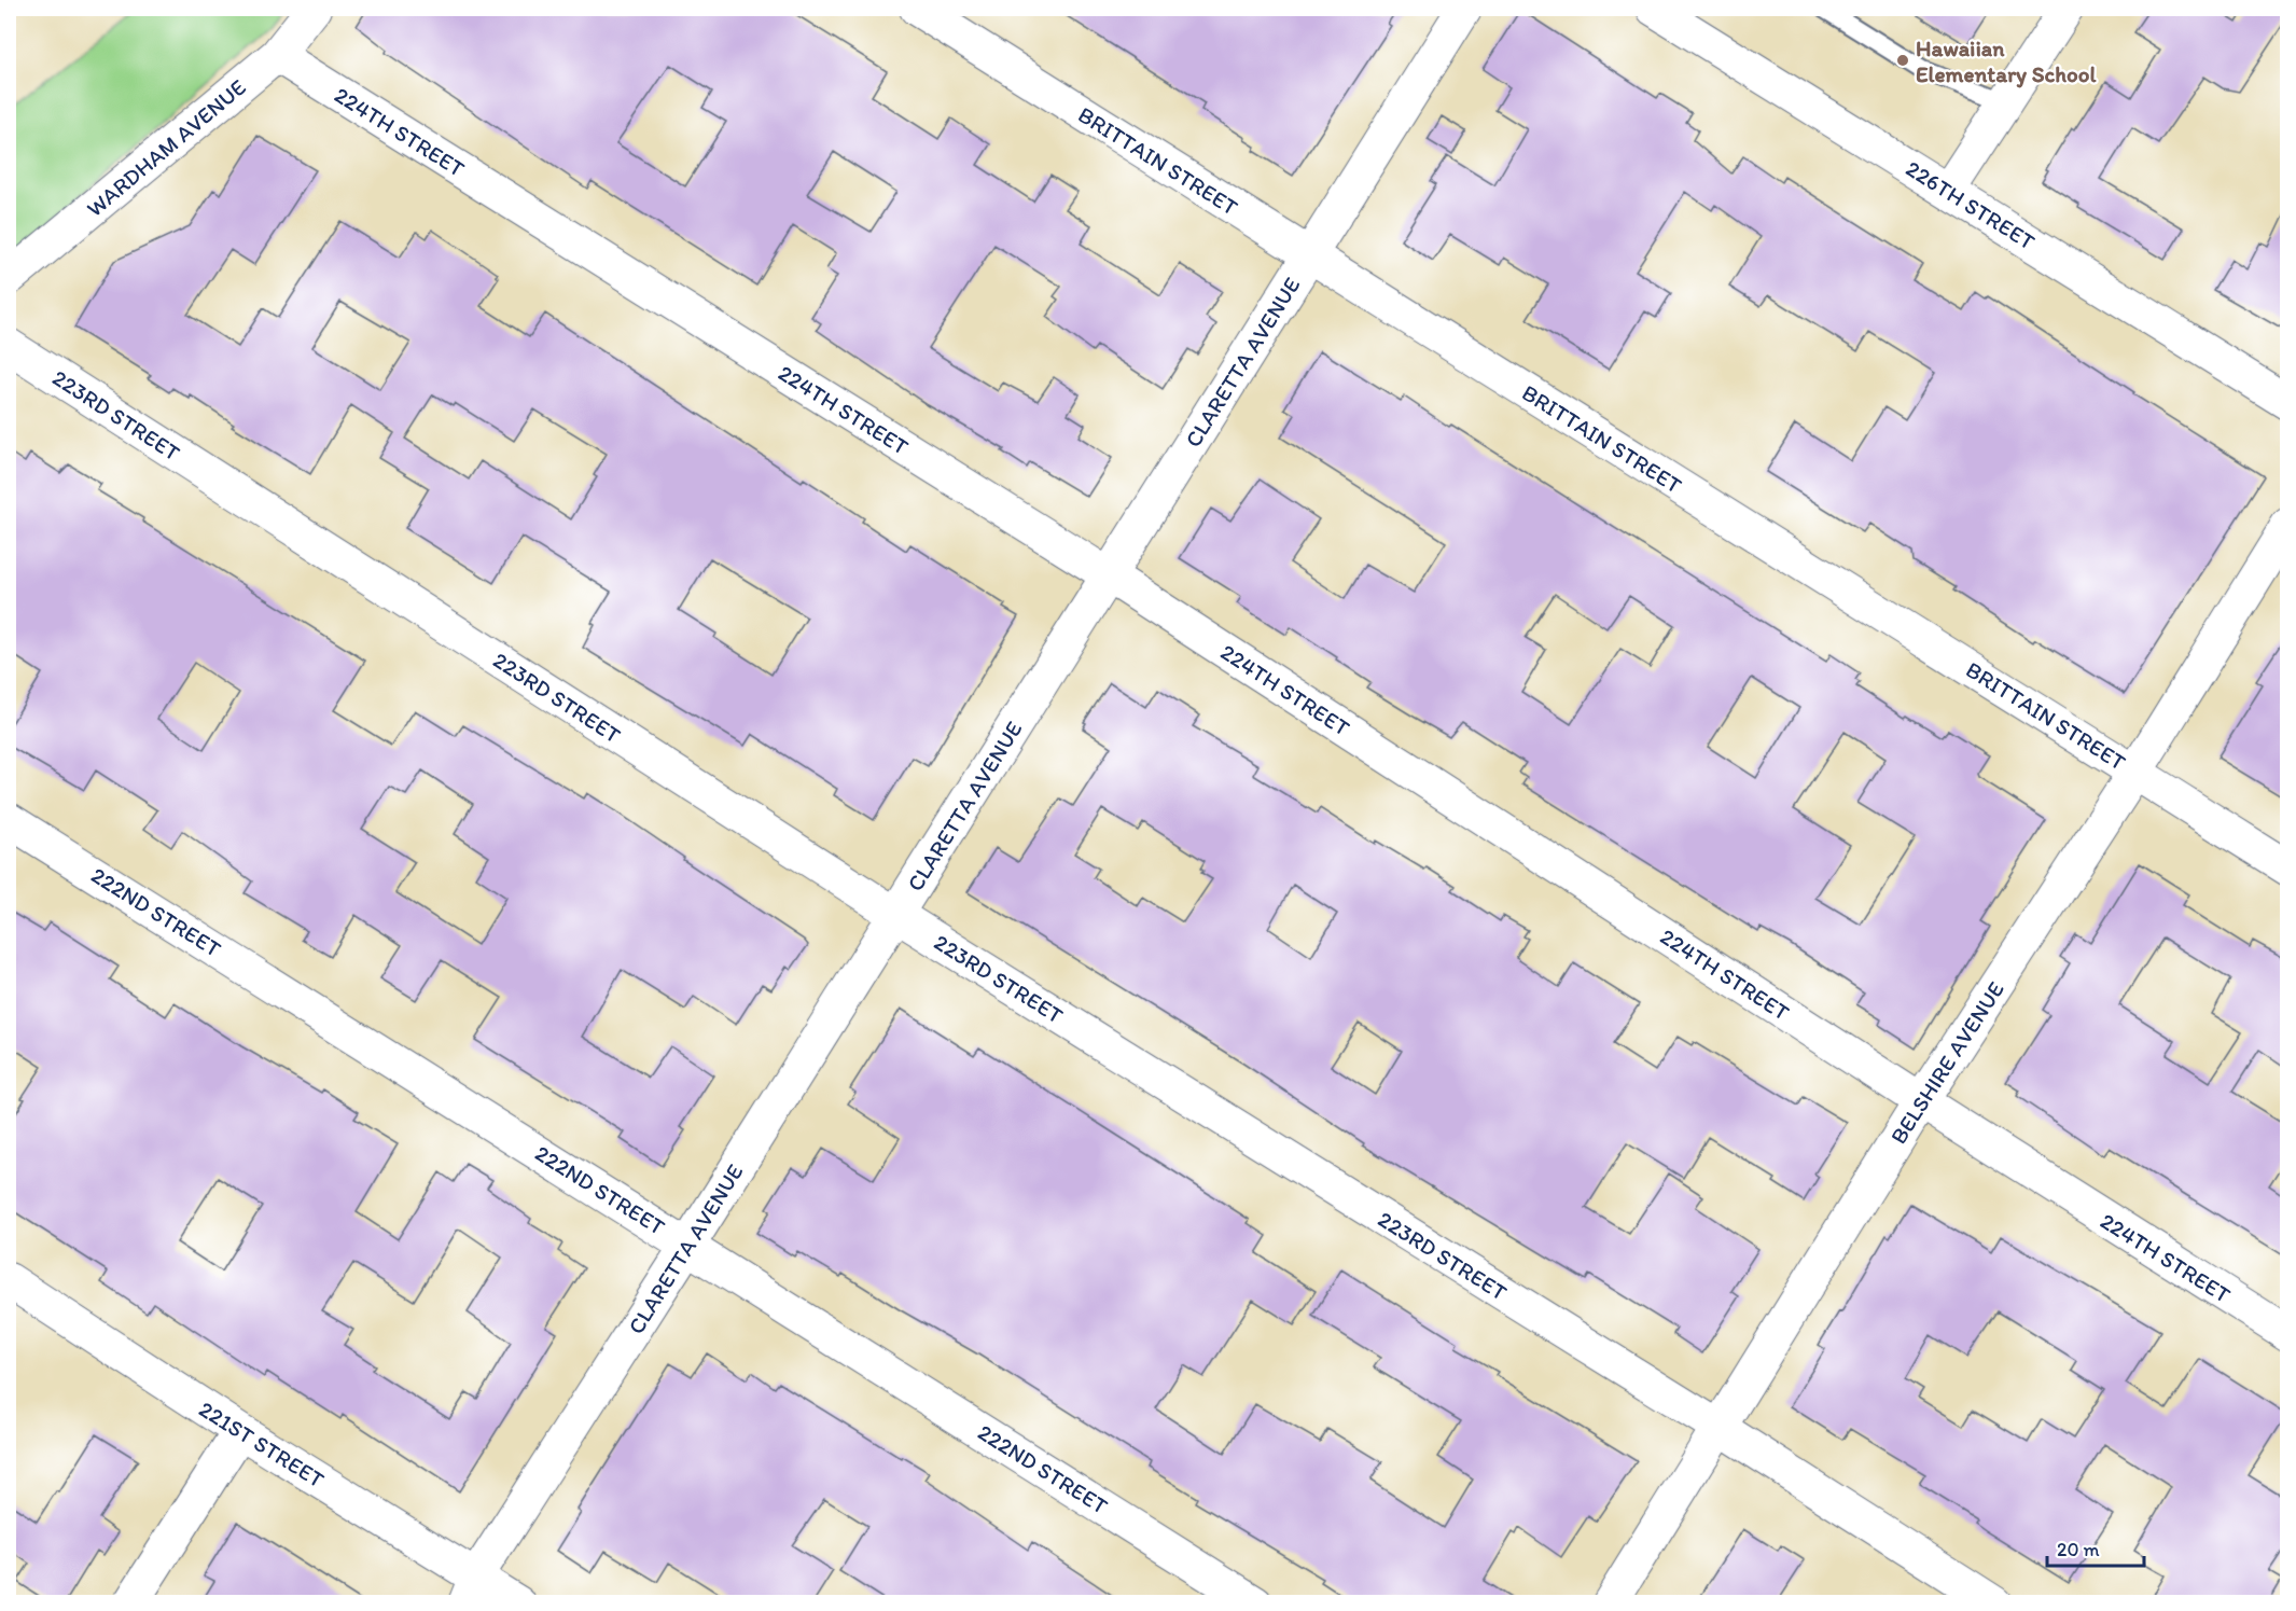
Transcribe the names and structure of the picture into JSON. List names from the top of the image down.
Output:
{
  "streets": {
    "street": [
      "224TH STREET",
      "WARDHAM AVENUE",
      "BRITTAIN STREET",
      "226TH STREET",
      "CLARETTA AVENUE",
      "223RD STREET",
      "222ND STREET",
      "BELSHIRE AVENUE",
      "221ST STREET"
    ]
  },
  "crossings": [
    ["224TH STREET", "WARDHAM AVENUE"],
    ["224TH STREET", "CLARETTA AVENUE"],
    ["224TH STREET", "BELSHIRE AVENUE"],
    ["BRITTAIN STREET", "CLARETTA AVENUE"],
    ["BRITTAIN STREET", "BELSHIRE AVENUE"],
    ["CLARETTA AVENUE", "223RD STREET"],
    ["CLARETTA AVENUE", "222ND STREET"],
    ["CLARETTA AVENUE", "221ST STREET"],
    ["223RD STREET", "BELSHIRE AVENUE"]
  ],
  "places": ["Hawaiian Elementary School"],
  "scale_bar": "20 m"
}
